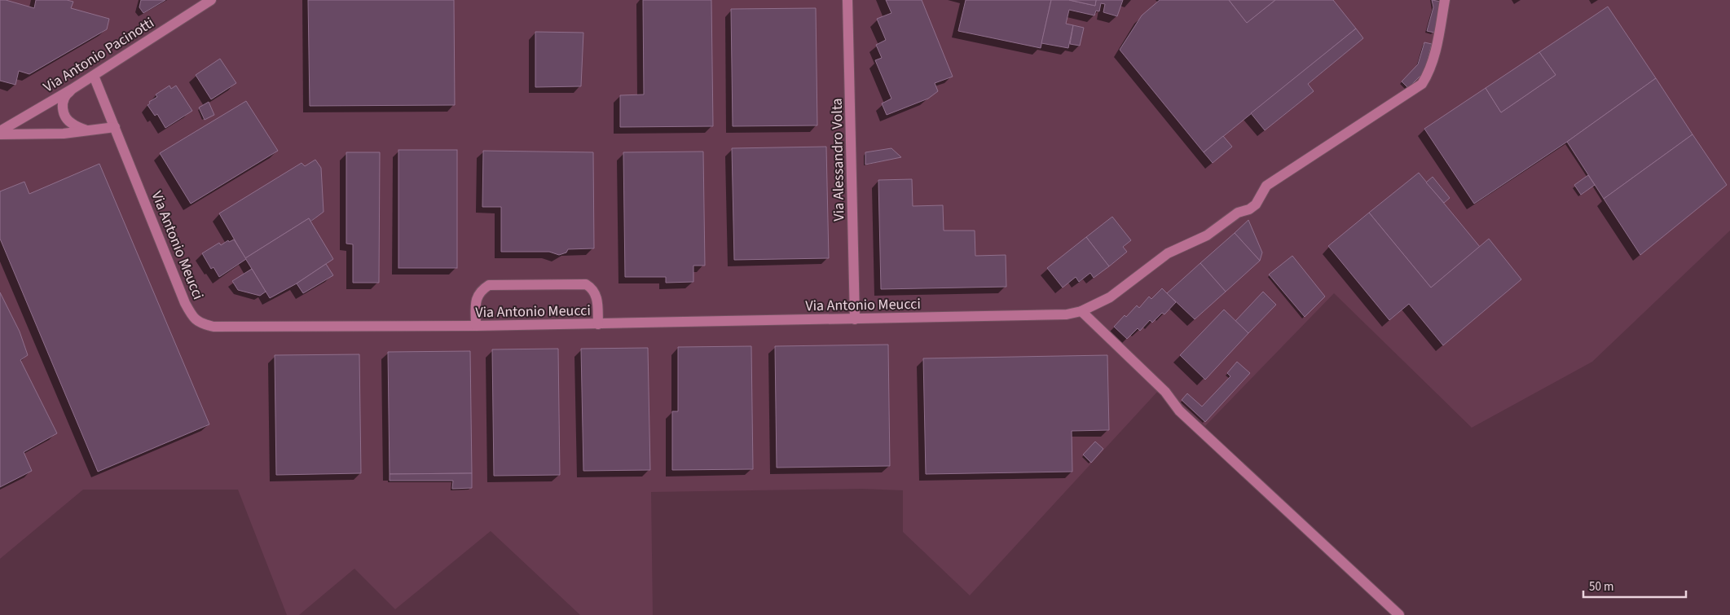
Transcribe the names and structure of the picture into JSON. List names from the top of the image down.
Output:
{
  "streets": {
    "street": ["Via Antonio Pacinotti", "Via Alessandro Volta", "Via Antonio Meucci"]
  },
  "crossings": [
    ["Via Antonio Pacinotti", "Via Antonio Meucci"],
    ["Via Alessandro Volta", "Via Antonio Meucci"]
  ],
  "scale_bar": "50 m"
}
